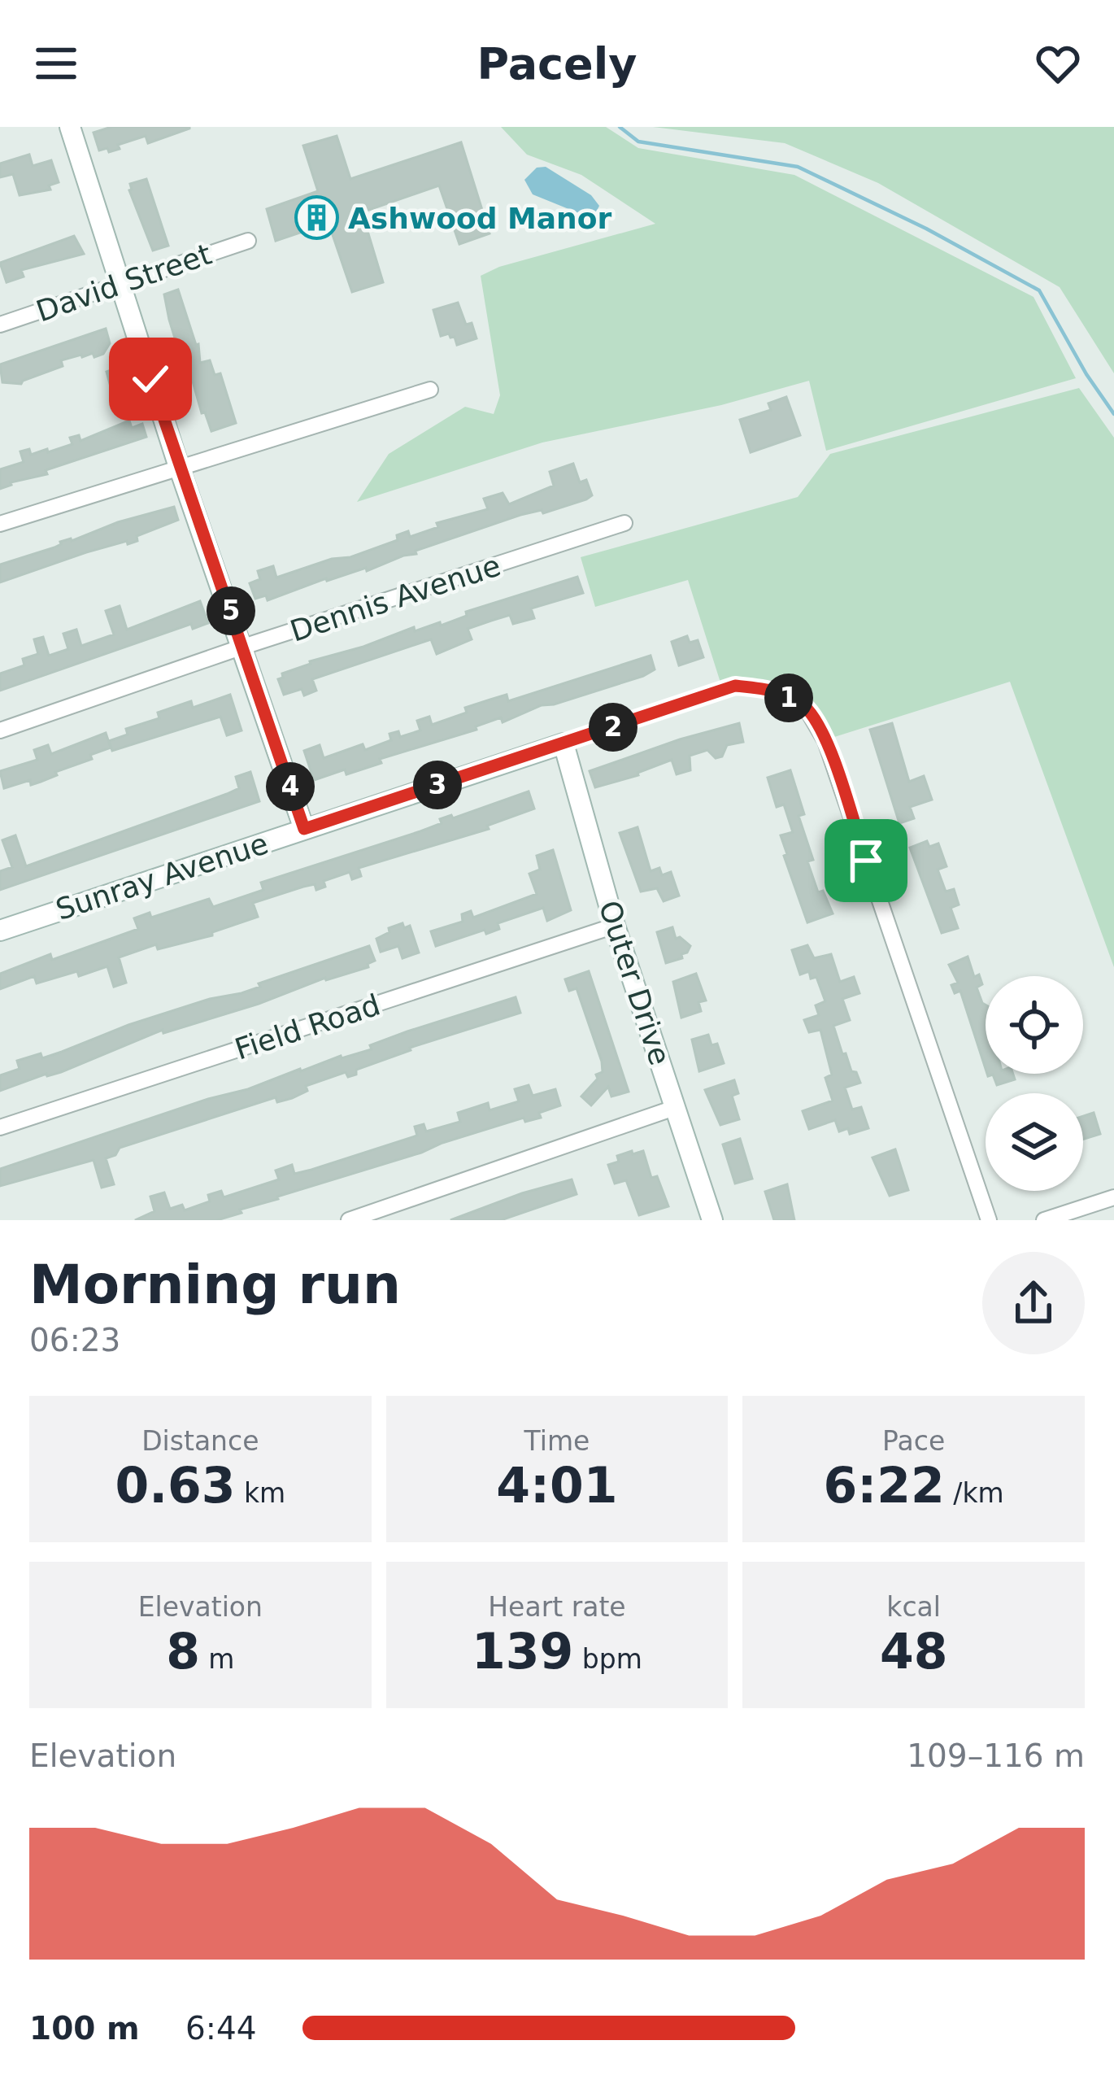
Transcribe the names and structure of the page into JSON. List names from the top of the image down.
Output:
{
  "streets": {
    "street": [
      "David Street",
      "Dennis Avenue",
      "Sunray Avenue",
      "Outer Drive",
      "Field Road"
    ]
  },
  "crossings": [
    ["Sunray Avenue", "Outer Drive"],
    ["Outer Drive", "Field Road"]
  ],
  "places": {
    "building": ["Ashwood Manor"]
  },
  "page": {
    "header": "Pacely",
    "pins": [
      "5",
      "1",
      "2",
      "3",
      "4"
    ],
    "heading": ["Morning run", "06:23"],
    "stats": [
      ["Distance", "0.63 km"],
      ["Time", "4:01"],
      ["Pace", "6:22 /km"],
      ["Elevation", "8 m"],
      ["Heart rate", "139 bpm"],
      ["kcal", "48"]
    ],
    "chart": ["Elevation", "109–116 m"],
    "list": [
      {
        "name": "100 m",
        "note": "6:44"
      }
    ]
  }
}
